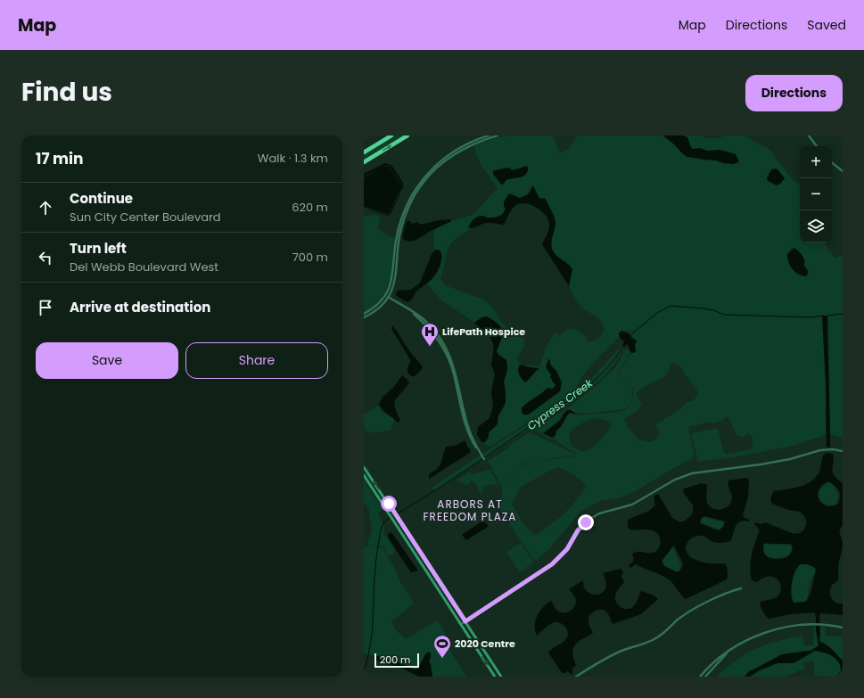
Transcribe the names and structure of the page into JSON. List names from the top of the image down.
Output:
{
  "districts": ["ARBORS AT FREEDOM PLAZA"],
  "water": ["Cypress Creek"],
  "places": {
    "hospital": ["LifePath Hospice"],
    "sports": ["2020 Centre"]
  },
  "scale_bar": "200 m",
  "page": {
    "header": "Map",
    "nav": ["Map", "Directions", "Saved"],
    "title": "Find us",
    "buttons": [
      "Directions",
      ["Save", "Share"]
    ],
    "heading": ["17 min", "Walk · 1.3 km"],
    "map_buttons": ["+", "−"],
    "list": [
      ["Continue", "Sun City Center Boulevard", "620 m"],
      ["Turn left", "Del Webb Boulevard West", "700 m"],
      "Arrive at destination"
    ],
    "scale": "200 m"
  }
}
